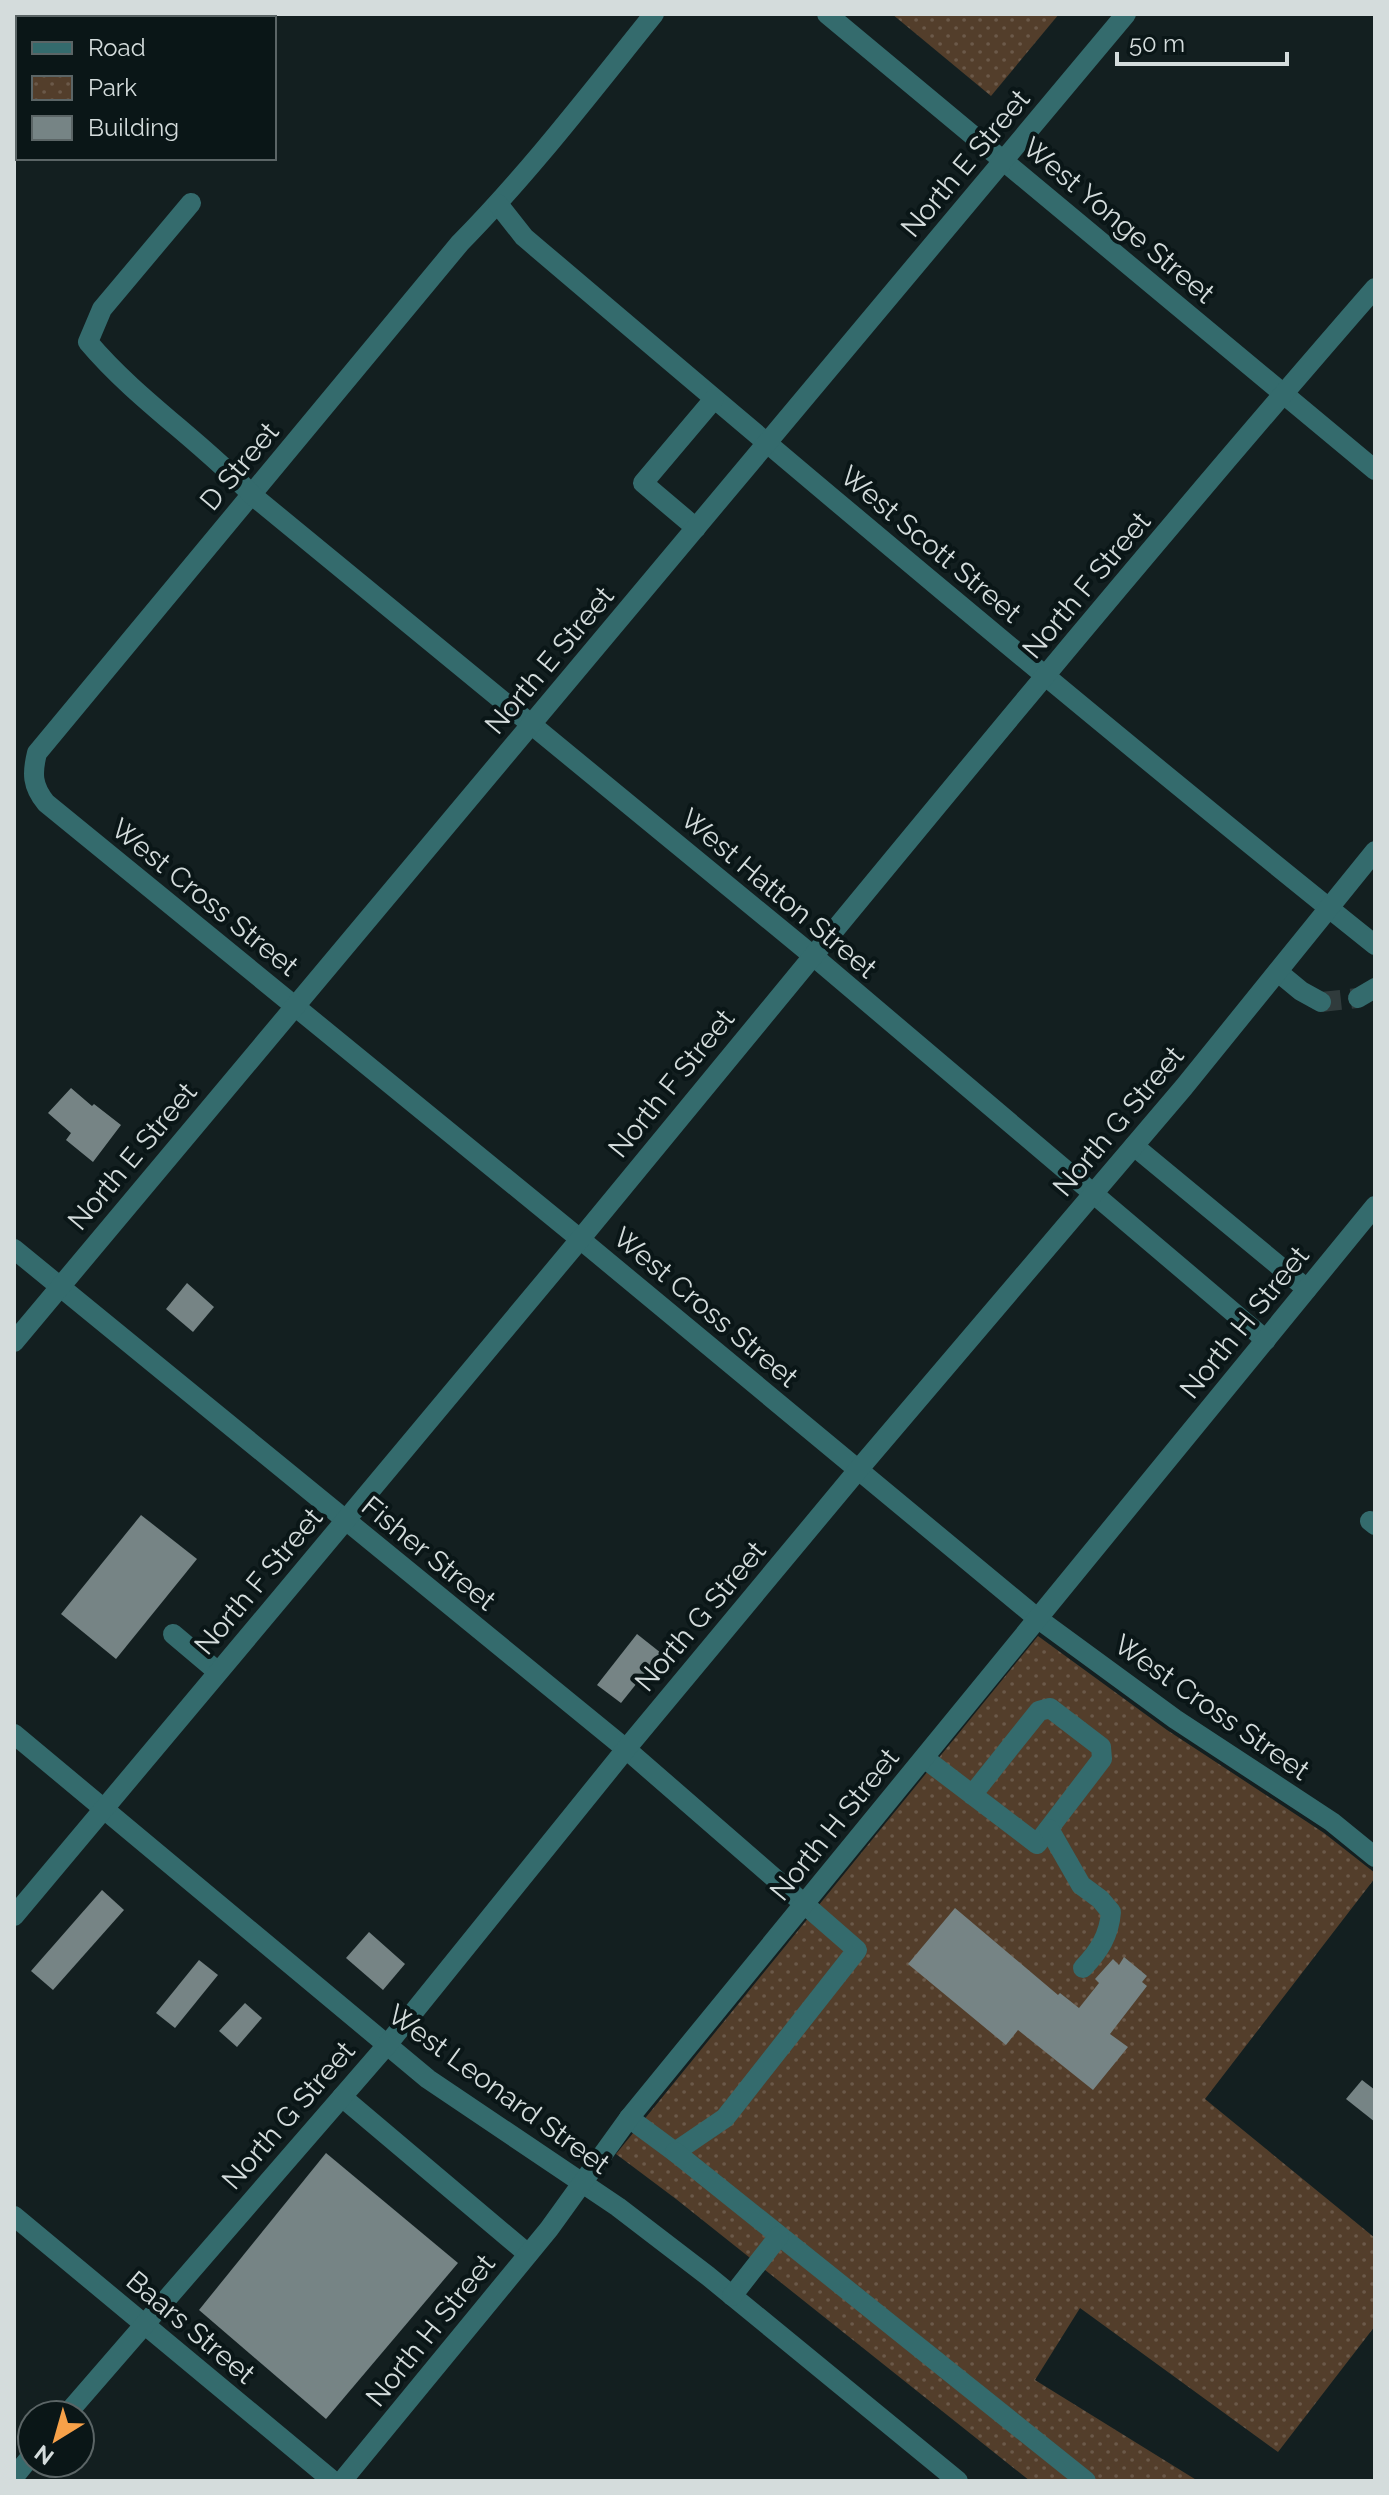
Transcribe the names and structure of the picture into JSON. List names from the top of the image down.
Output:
{
  "streets": {
    "street": [
      "North E Street",
      "West Yonge Street",
      "D Street",
      "West Scott Street",
      "North F Street",
      "West Hatton Street",
      "West Cross Street",
      "North G Street",
      "North H Street",
      "Fisher Street",
      "West Leonard Street",
      "Baars Street"
    ]
  },
  "crossings": [
    ["North E Street", "West Yonge Street"],
    ["North E Street", "West Scott Street"],
    ["North E Street", "West Hatton Street"],
    ["North E Street", "West Cross Street"],
    ["North E Street", "Fisher Street"],
    ["West Yonge Street", "North F Street"],
    ["D Street", "West Scott Street"],
    ["D Street", "West Hatton Street"],
    ["D Street", "West Cross Street"],
    ["West Scott Street", "North F Street"],
    ["West Scott Street", "North G Street"],
    ["North F Street", "West Hatton Street"],
    ["North F Street", "West Cross Street"],
    ["North F Street", "Fisher Street"],
    ["North F Street", "West Leonard Street"],
    ["West Hatton Street", "North G Street"],
    ["West Hatton Street", "North H Street"],
    ["West Cross Street", "North G Street"],
    ["West Cross Street", "North H Street"],
    ["North G Street", "Fisher Street"],
    ["North G Street", "West Leonard Street"],
    ["North G Street", "Baars Street"],
    ["North H Street", "Fisher Street"],
    ["North H Street", "West Leonard Street"]
  ],
  "legend": ["Road", "Park", "Building"],
  "scale_bar": "50 m",
  "north": "bottom left"
}
